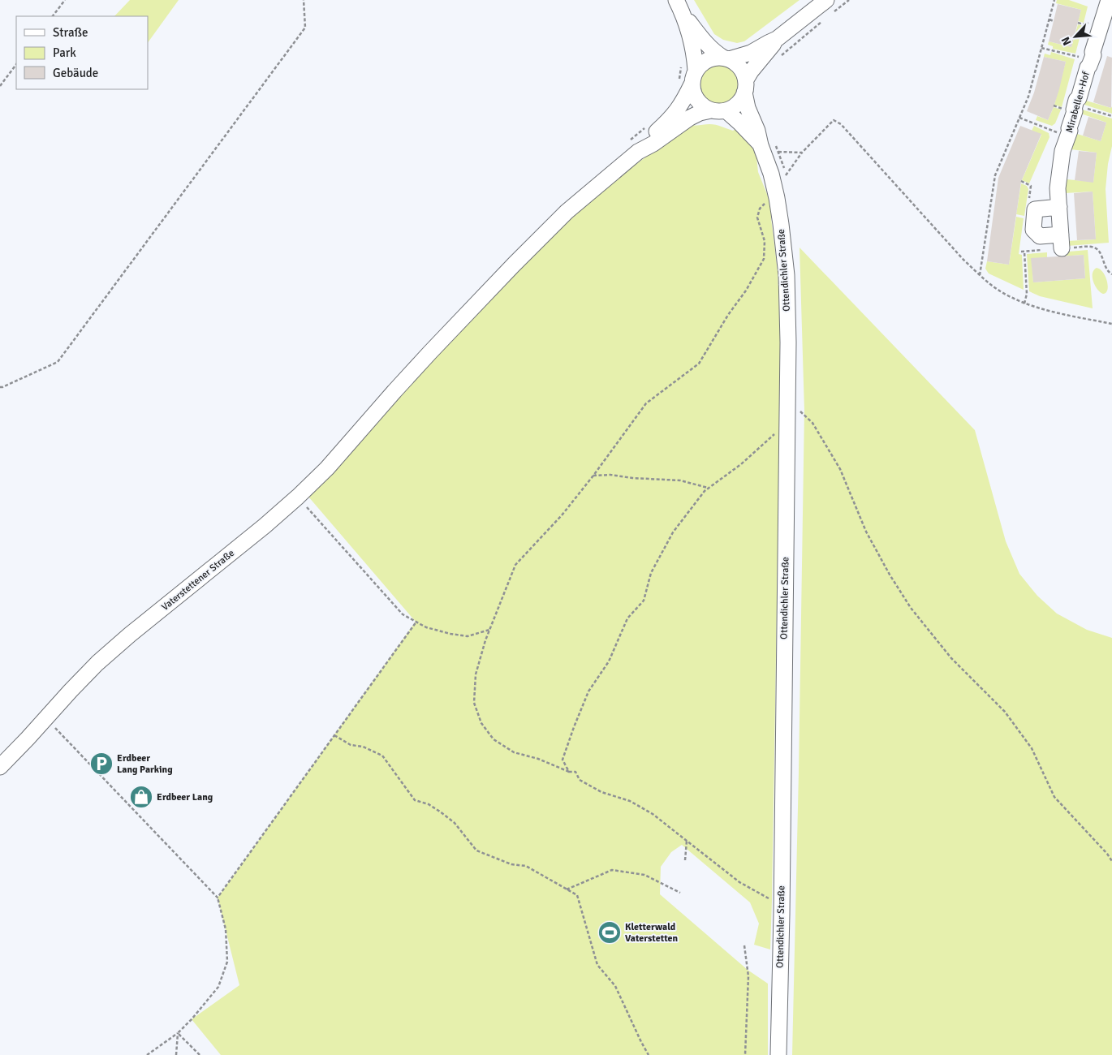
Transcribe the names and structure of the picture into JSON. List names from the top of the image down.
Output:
{
  "streets": {
    "street": ["Mirabellen-Hof", "Ottendichler Straße", "Vaterstettener Straße"]
  },
  "places": {
    "parking": ["Erdbeer Lang Parking"],
    "shop": ["Erdbeer Lang"],
    "sports": ["Kletterwald Vaterstetten"]
  },
  "legend": ["Straße", "Park", "Gebäude"],
  "north": "bottom left"
}
